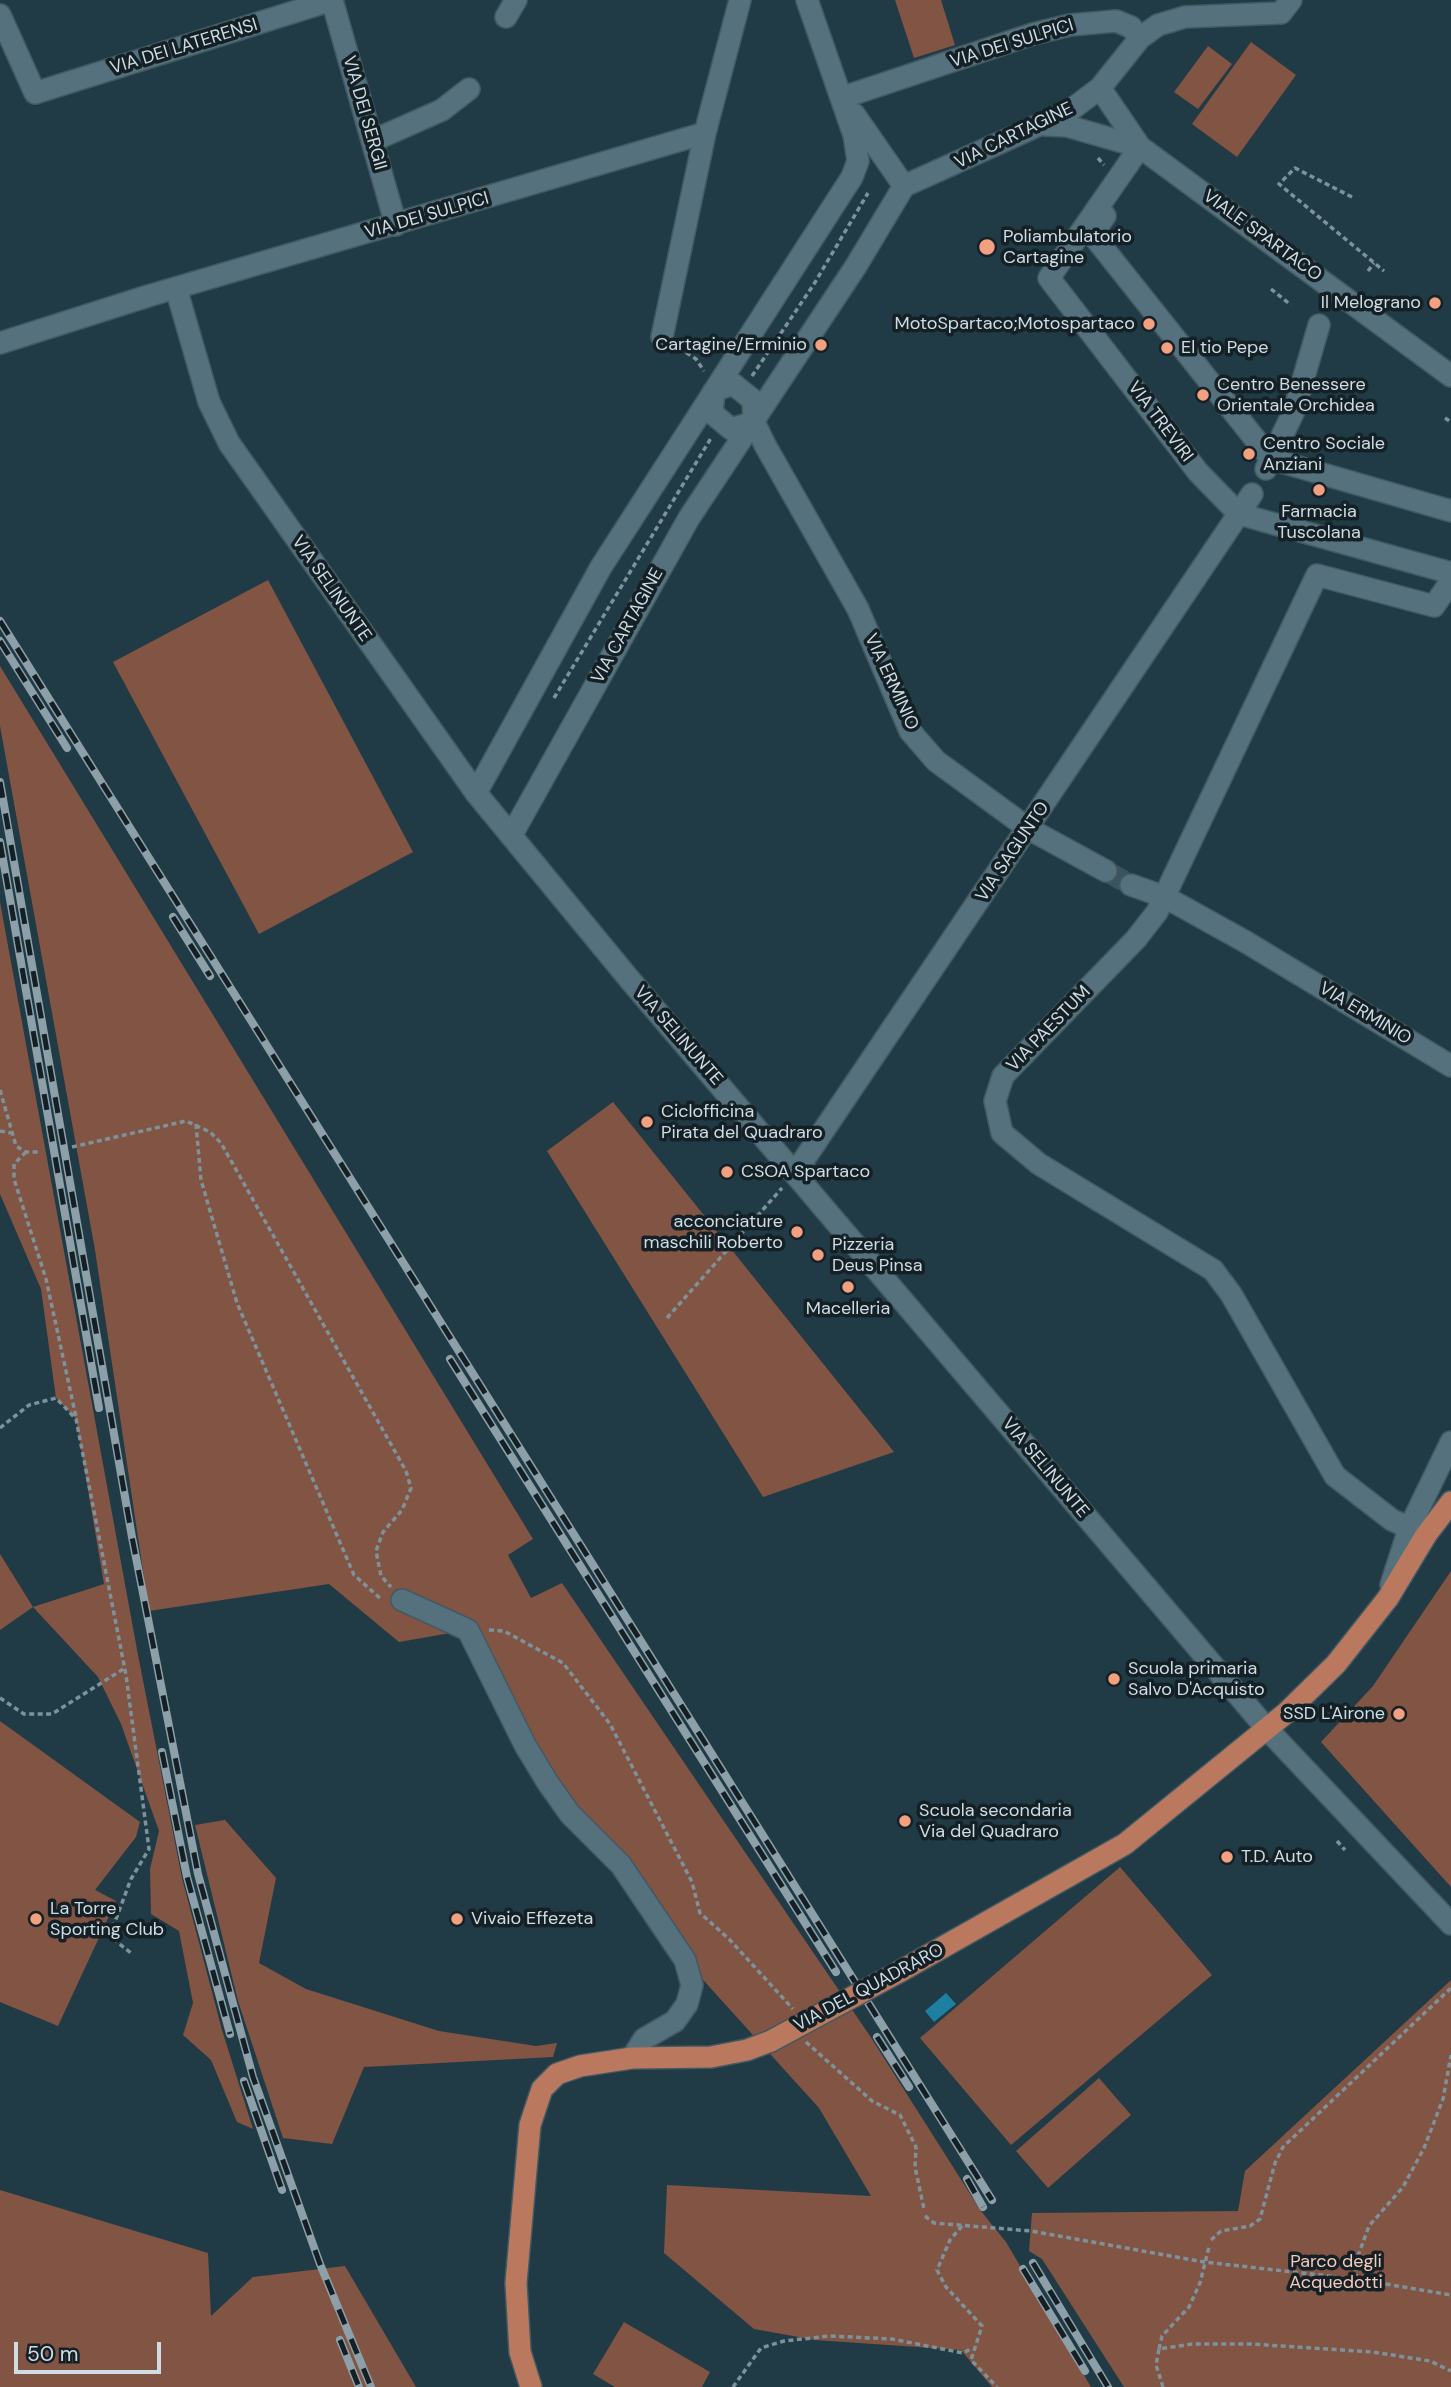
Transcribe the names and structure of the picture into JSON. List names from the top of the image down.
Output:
{
  "streets": {
    "main road": ["VIA DEL QUADRARO"],
    "street": [
      "VIA DEI SULPICI",
      "VIA DEI LATERENSI",
      "VIA DEI SERGII",
      "VIA CARTAGINE",
      "VIALE SPARTACO",
      "VIA TREVIRI",
      "VIA SELINUNTE",
      "VIA ERMINIO",
      "VIA SAGUNTO",
      "VIA PAESTUM"
    ]
  },
  "crossings": [
    ["VIA DEI SULPICI", "VIA DEI SERGII"],
    ["VIA DEI SULPICI", "VIA CARTAGINE"],
    ["VIA DEI SULPICI", "VIA SELINUNTE"],
    ["VIA DEI LATERENSI", "VIA DEI SERGII"],
    ["VIA CARTAGINE", "VIA SELINUNTE"],
    ["VIA CARTAGINE", "VIA ERMINIO"],
    ["VIALE SPARTACO", "VIA TREVIRI"],
    ["VIA TREVIRI", "VIA SAGUNTO"],
    ["VIA SELINUNTE", "VIA SAGUNTO"],
    ["VIA SELINUNTE", "VIA DEL QUADRARO"],
    ["VIA ERMINIO", "VIA SAGUNTO"],
    ["VIA ERMINIO", "VIA PAESTUM"],
    ["VIA PAESTUM", "VIA DEL QUADRARO"]
  ],
  "parks": ["Parco degli Acquedotti"],
  "places": [
    "Poliambulatorio Cartagine",
    "Il Melograno",
    "MotoSpartaco;Motospartaco",
    "Cartagine/Erminio",
    "El tio Pepe",
    "Centro Benessere Orientale Orchidea",
    "Centro Sociale Anziani",
    "Farmacia Tuscolana",
    "Ciclofficina Pirata del Quadraro",
    "CSOA Spartaco",
    "acconciature maschili Roberto",
    "Pizzeria Deus Pinsa",
    "Macelleria",
    "Scuola primaria Salvo D'Acquisto",
    "SSD L'Airone",
    "Scuola secondaria Via del Quadraro",
    "T.D. Auto",
    "La Torre Sporting Club",
    "Vivaio Effezeta"
  ],
  "scale_bar": "50 m"
}
